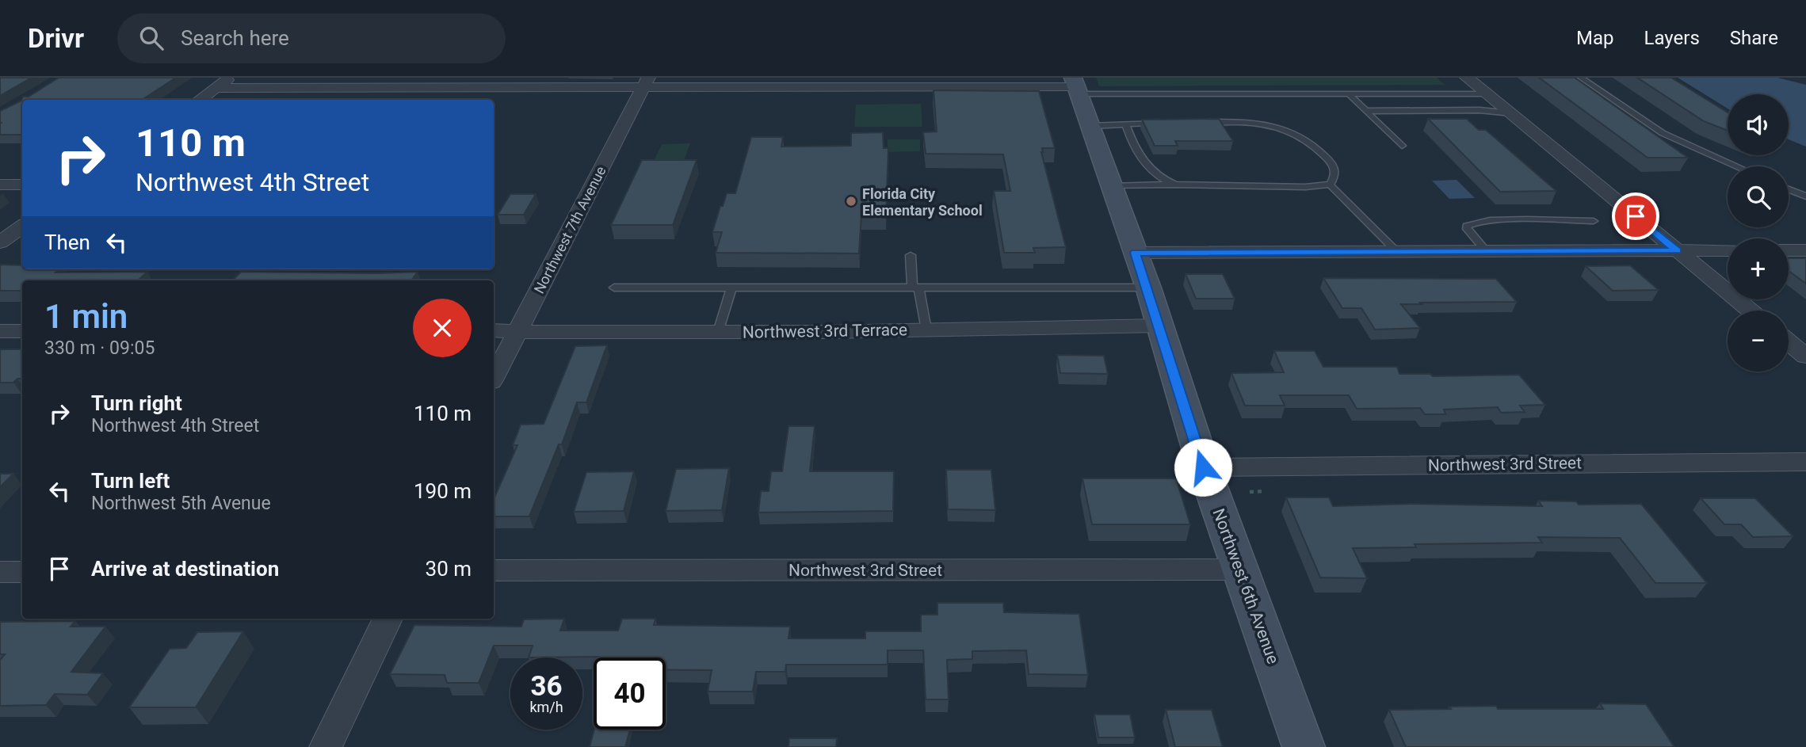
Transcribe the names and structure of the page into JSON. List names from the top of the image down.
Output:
{
  "streets": {
    "street": [
      "Northwest 7th Avenue",
      "Northwest 3rd Terrace",
      "Northwest 3rd Street",
      "Northwest 6th Avenue"
    ]
  },
  "crossings": [
    ["Northwest 7th Avenue", "Northwest 3rd Terrace"],
    ["Northwest 3rd Terrace", "Northwest 6th Avenue"],
    ["Northwest 3rd Street", "Northwest 6th Avenue"]
  ],
  "places": ["Florida City Elementary School"],
  "page": {
    "header": "Drivr",
    "search": "Search here",
    "nav": ["Map", "Layers", "Share"],
    "map_buttons": ["+", "−"],
    "turn": ["110 m", "Northwest 4th Street"],
    "then": "Then",
    "heading": ["1 min", "330 m · 09:05"],
    "list": [
      {
        "name": "Turn right",
        "note": "Northwest 4th Street",
        "value": "110 m"
      },
      {
        "name": "Turn left",
        "note": "Northwest 5th Avenue",
        "value": "190 m"
      },
      {
        "name": "Arrive at destination",
        "value": "30 m"
      }
    ],
    "speed": "36 km/h",
    "limit": "40"
  }
}
